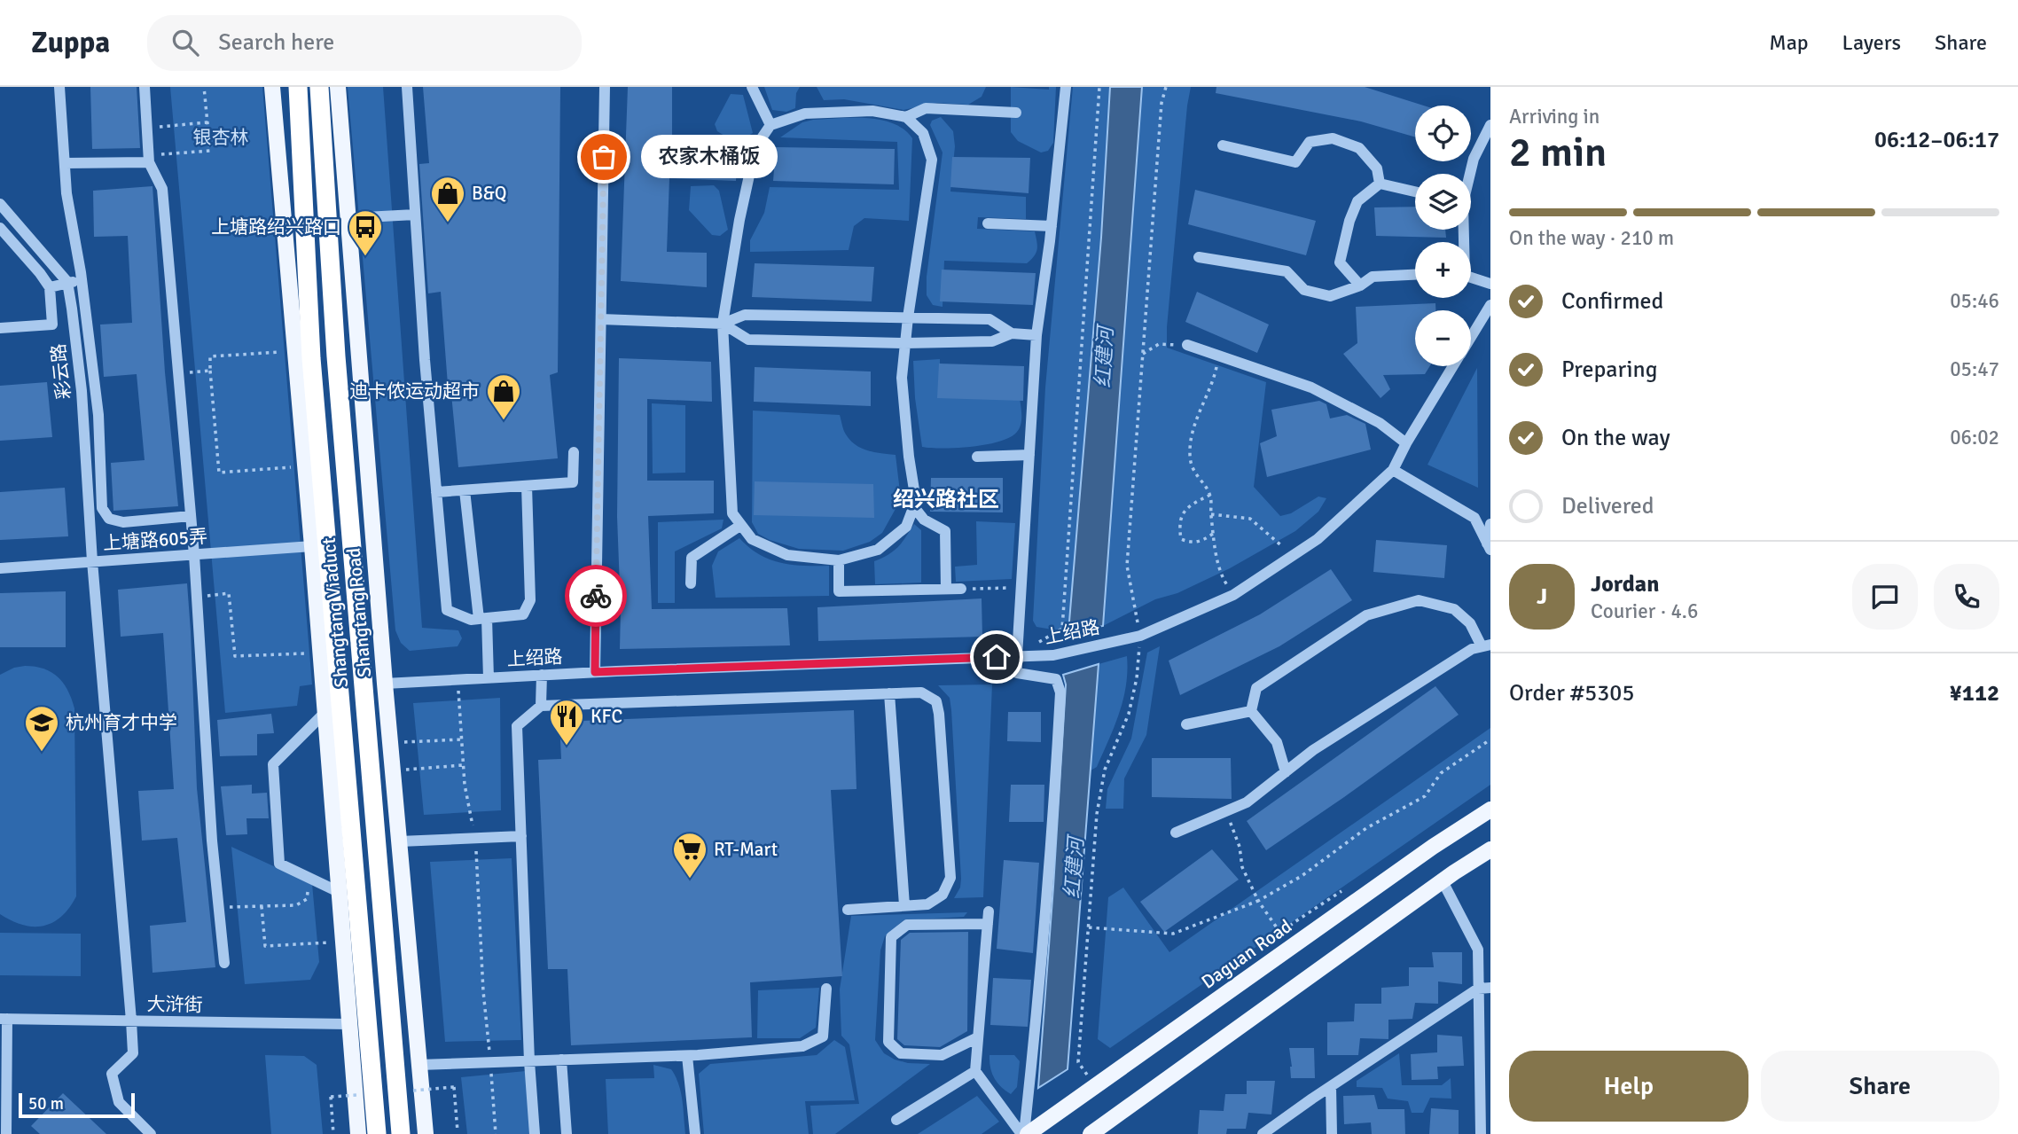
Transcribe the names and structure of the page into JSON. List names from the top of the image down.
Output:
{
  "streets": {
    "highway": ["Shangtang Viaduct"],
    "main road": ["Shangtang Road", "Daguan Road"],
    "street": [
      "彩云路",
      "上塘路605弄",
      "上绍路",
      "大浒街"
    ]
  },
  "crossings": [
    ["彩云路", "上塘路605弄"],
    ["彩云路", "大浒街"],
    ["Shangtang Road", "上绍路"]
  ],
  "districts": ["绍兴路社区"],
  "water": ["红建河"],
  "parks": ["银杏林"],
  "places": {
    "other": ["农家木桶饭"],
    "shop": ["B&Q", "迪卡侬运动超市"],
    "bus stop": ["上塘路绍兴路口"],
    "restaurant": ["KFC"],
    "school or university": ["杭州育才中学"],
    "supermarket": ["RT-Mart"]
  },
  "scale_bar": "50 m",
  "page": {
    "header": "Zuppa",
    "search": "Search here",
    "nav": ["Map", "Layers", "Share"],
    "heading": ["2 min", "Arriving in", "06:12–06:17"],
    "panel": [
      "Jordan",
      "Courier · 4.6",
      "Order #5305",
      "¥112"
    ],
    "map_buttons": ["+", "−"],
    "bubble": "农家木桶饭",
    "bar": "On the way · 210 m",
    "list": [
      ["Confirmed", "05:46"],
      ["Preparing", "05:47"],
      ["On the way", "06:02"],
      "Delivered"
    ],
    "round": "J",
    "buttons": ["Help", "Share"],
    "scale": "50 m"
  }
}
